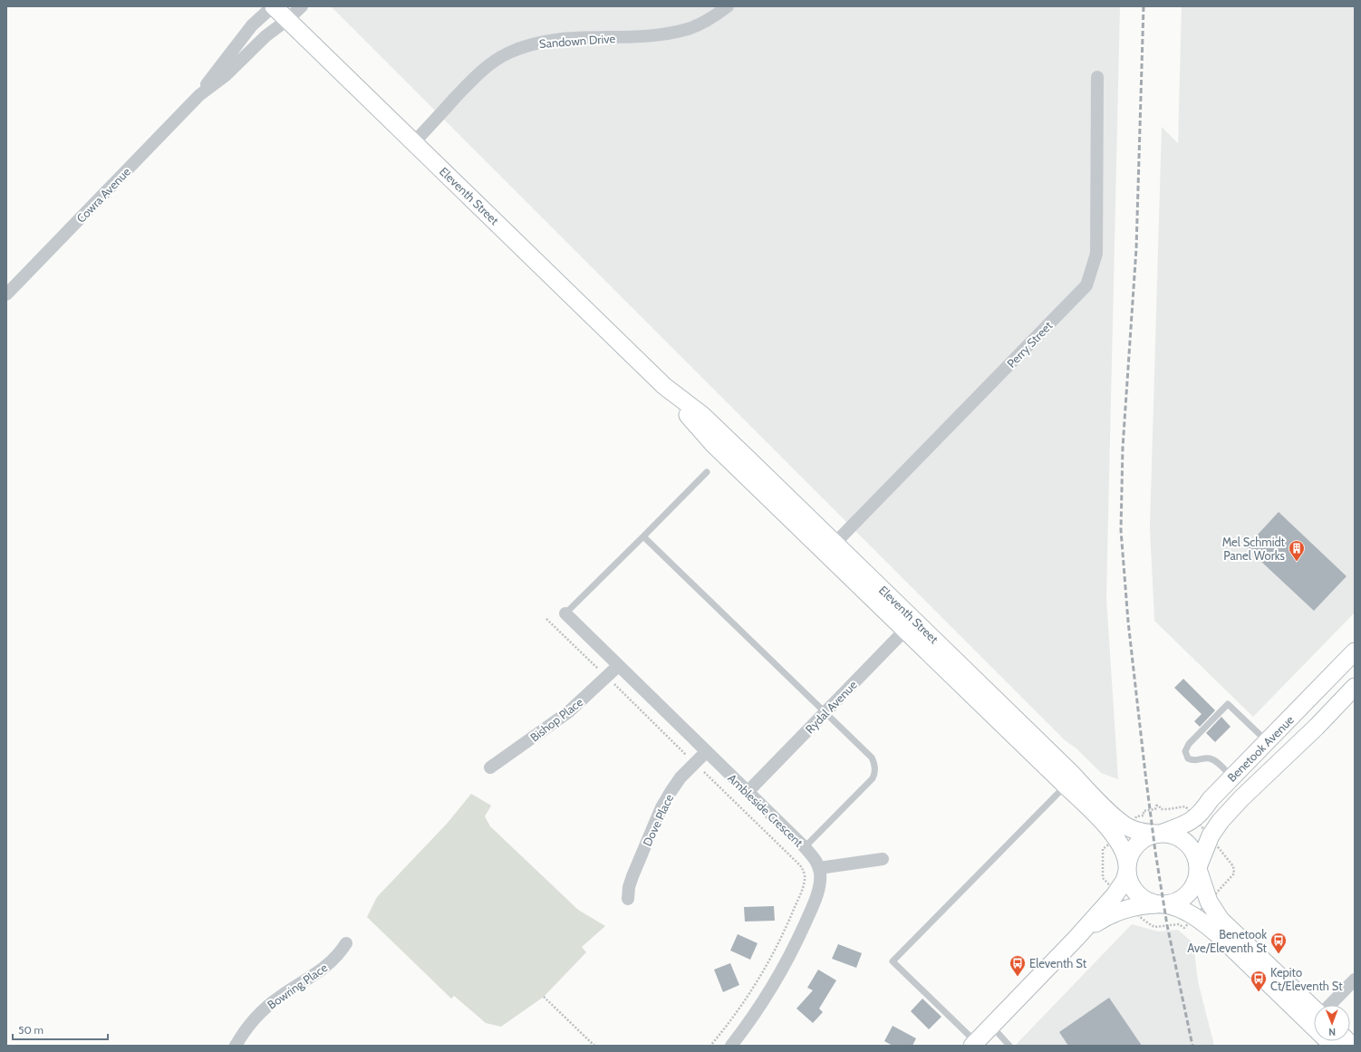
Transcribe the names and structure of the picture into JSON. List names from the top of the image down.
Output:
{
  "streets": {
    "main road": ["Eleventh Street", "Benetook Avenue"],
    "street": [
      "Sandown Drive",
      "Cowra Avenue",
      "Perry Street",
      "Rydal Avenue",
      "Bishop Place",
      "Ambleside Crescent",
      "Dove Place",
      "Bowring Place"
    ]
  },
  "crossings": [
    ["Sandown Drive", "Eleventh Street"],
    ["Cowra Avenue", "Eleventh Street"],
    ["Eleventh Street", "Perry Street"],
    ["Eleventh Street", "Rydal Avenue"],
    ["Eleventh Street", "Benetook Avenue"],
    ["Rydal Avenue", "Ambleside Crescent"],
    ["Bishop Place", "Ambleside Crescent"],
    ["Ambleside Crescent", "Dove Place"]
  ],
  "places": {
    "building": ["Mel Schmidt Panel Works"],
    "bus stop": ["Benetook Ave/Eleventh St", "Eleventh St", "Kepito Ct/Eleventh St"]
  },
  "scale_bar": "50 m",
  "north": "bottom"
}
